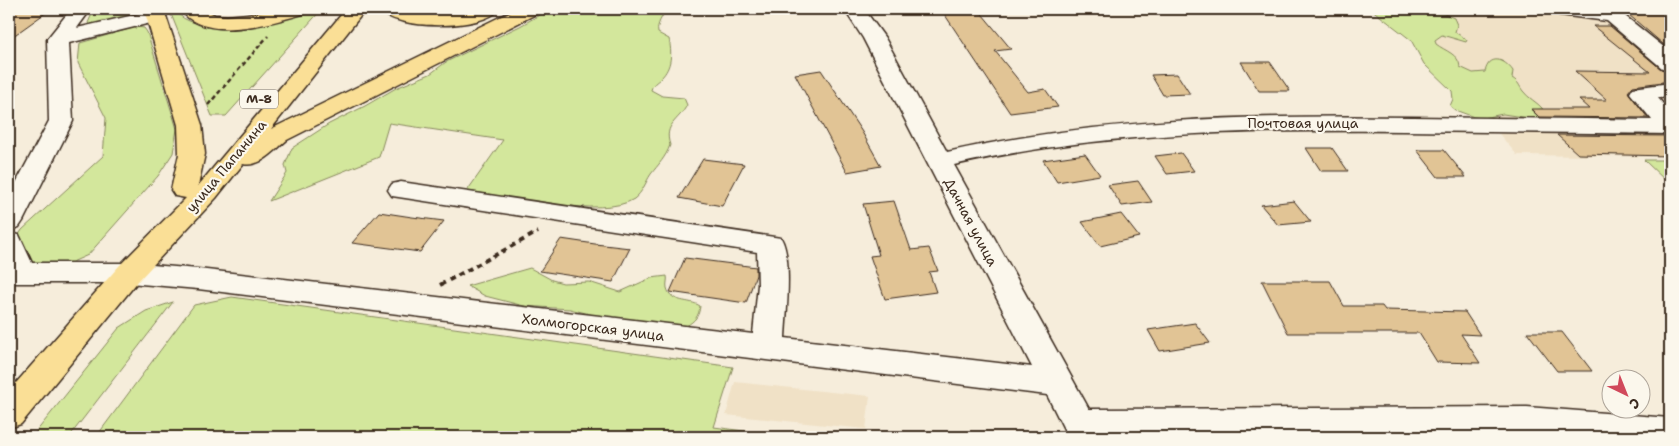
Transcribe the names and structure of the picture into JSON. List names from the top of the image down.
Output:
{
  "streets": {
    "main road": ["М-8", "улица Папанина"],
    "street": ["Почтовая улица", "Дачная улица", "Холмогорская улица"]
  },
  "crossings": [
    ["Почтовая улица", "Дачная улица"],
    ["улица Папанина", "Холмогорская улица"],
    ["Дачная улица", "Холмогорская улица"]
  ],
  "north": "bottom right"
}
